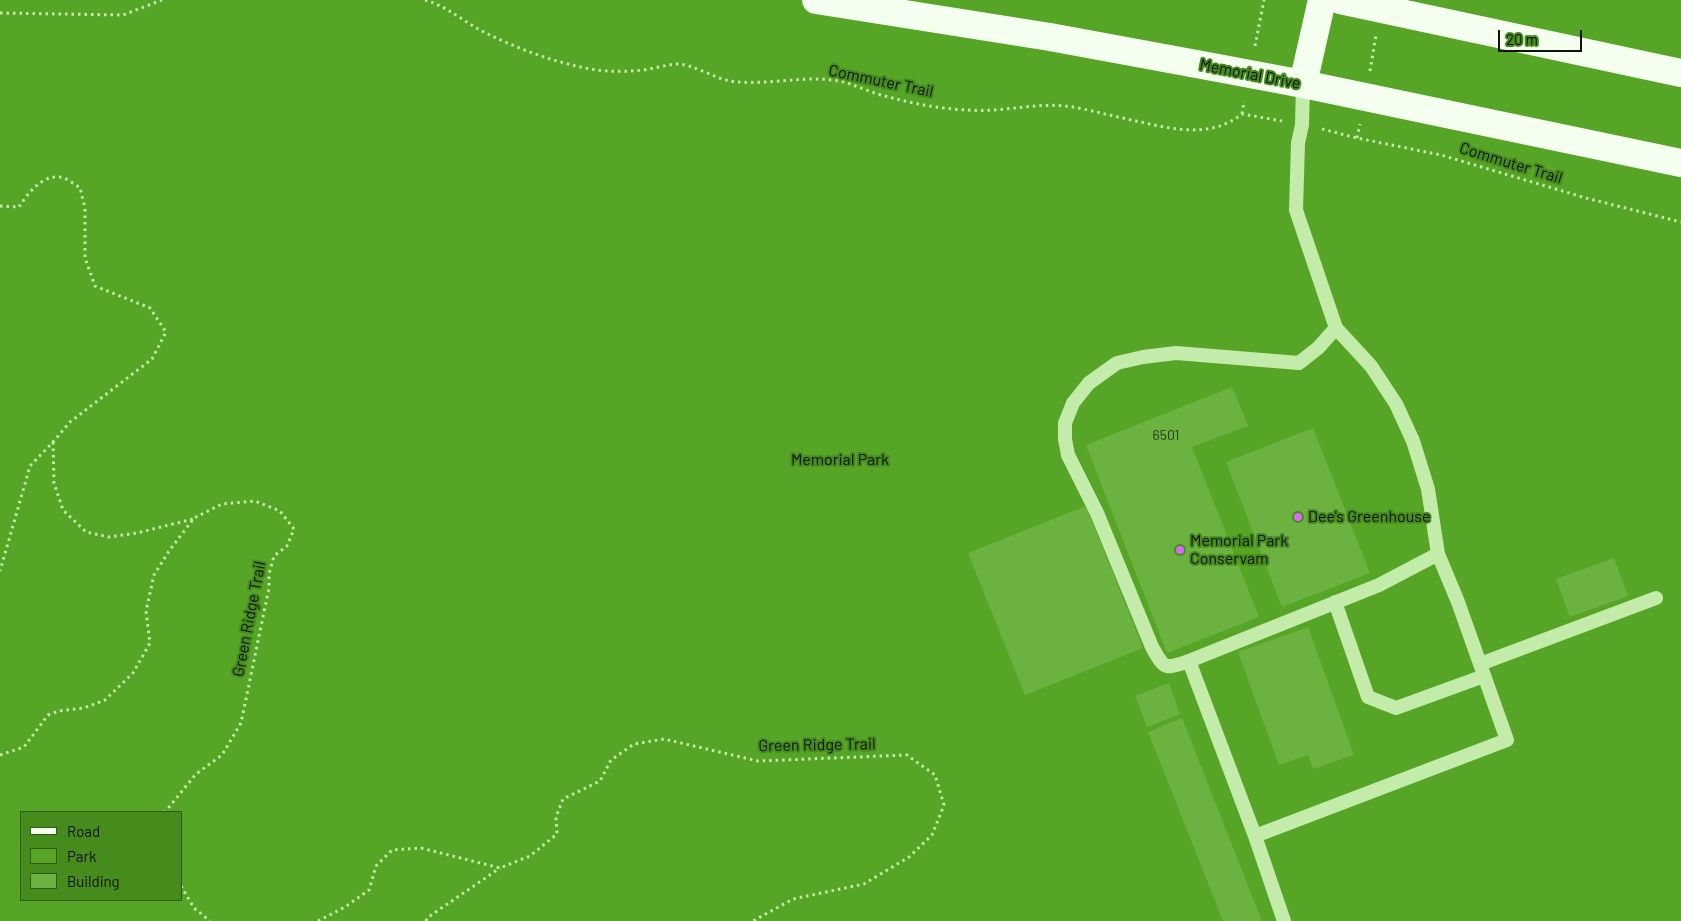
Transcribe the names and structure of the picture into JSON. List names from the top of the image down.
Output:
{
  "streets": {
    "main road": ["Memorial Drive"],
    "path": ["Commuter Trail", "Green Ridge Trail"]
  },
  "parks": ["Memorial Park"],
  "places": ["Dee's Greenhouse", "Memorial Park Conservam"],
  "house_numbers": ["6501"],
  "legend": ["Road", "Park", "Building"],
  "scale_bar": "20 m"
}
